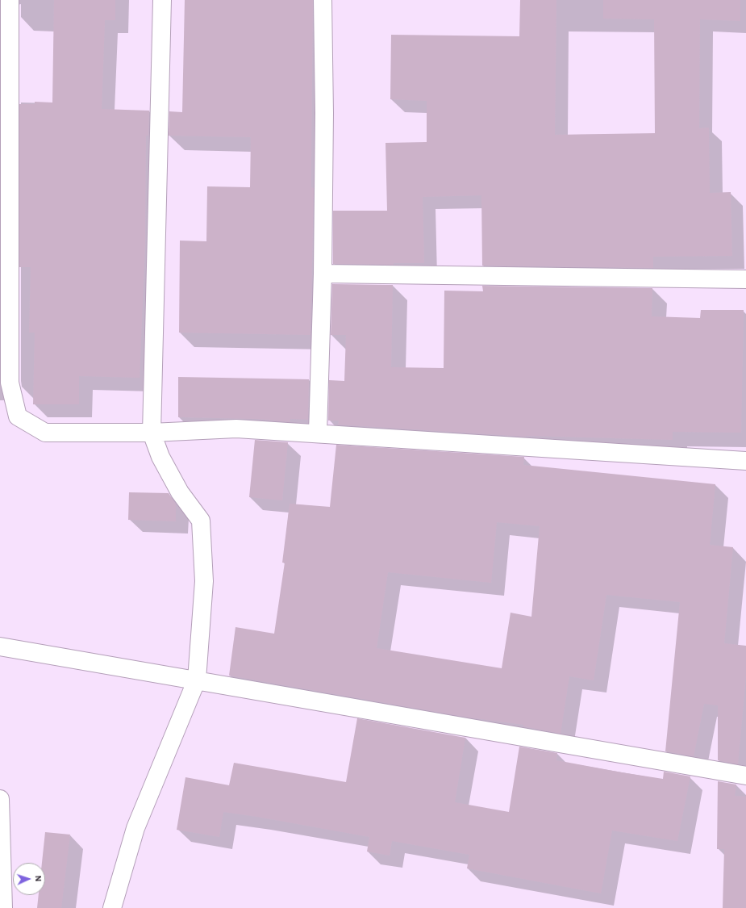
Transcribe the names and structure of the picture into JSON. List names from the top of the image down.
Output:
{
  "north": "right"
}
